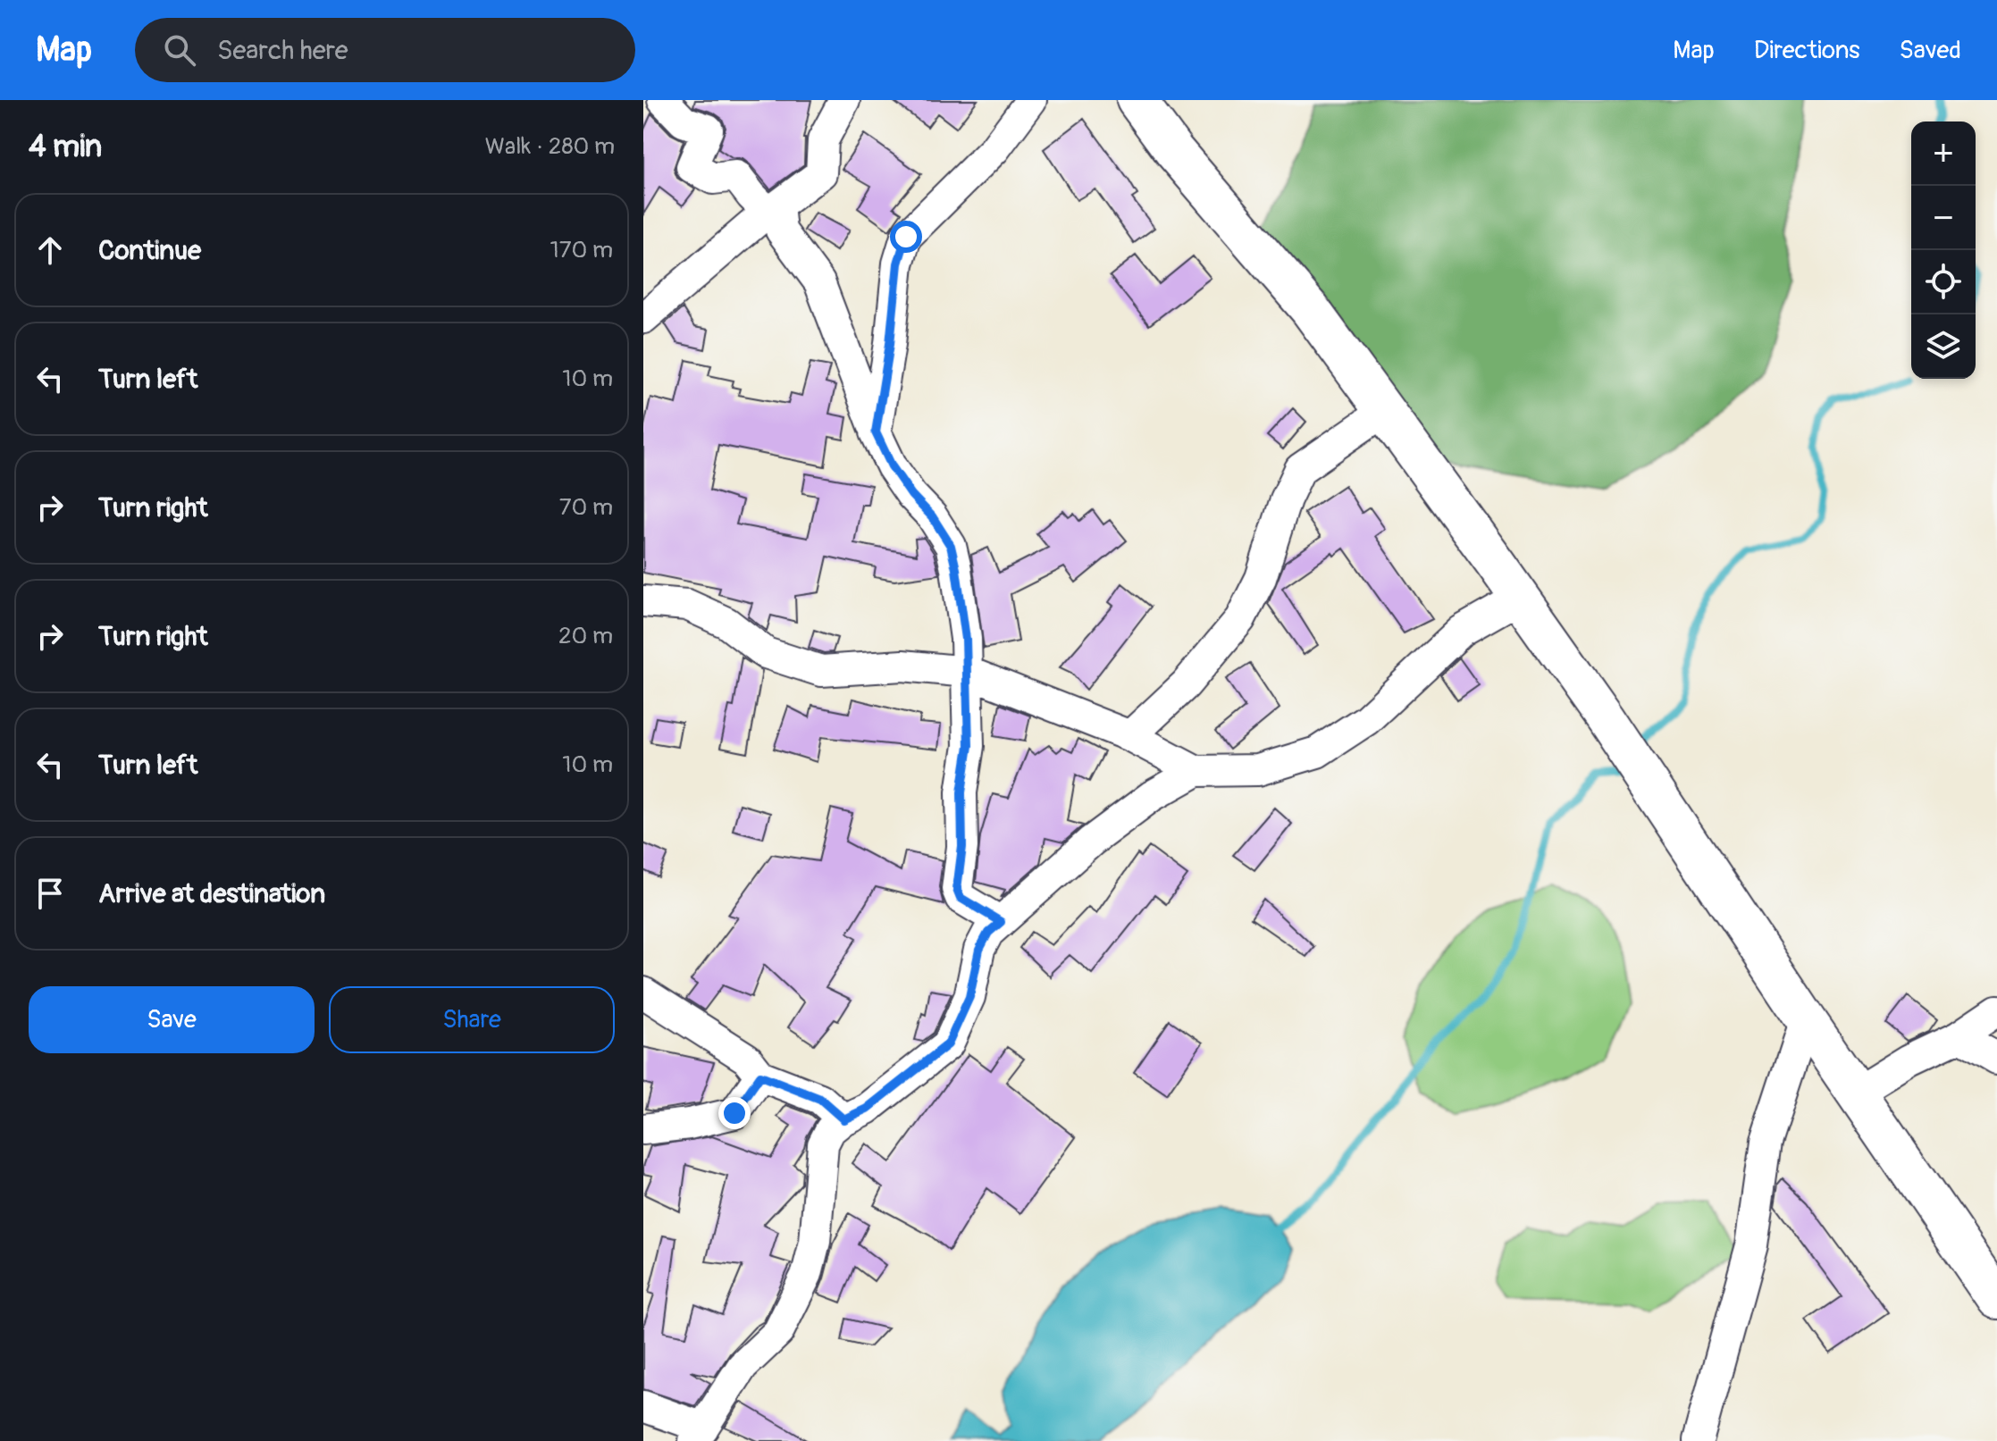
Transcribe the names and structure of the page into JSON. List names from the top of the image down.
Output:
{
  "page": {
    "header": "Map",
    "search": "Search here",
    "nav": ["Map", "Directions", "Saved"],
    "heading": ["4 min", "Walk · 280 m"],
    "map_buttons": ["+", "−"],
    "list": [
      ["Continue", "170 m"],
      ["Turn left", "10 m"],
      ["Turn right", "70 m"],
      ["Turn right", "20 m"],
      ["Turn left", "10 m"],
      "Arrive at destination"
    ],
    "buttons": ["Save", "Share"]
  }
}
